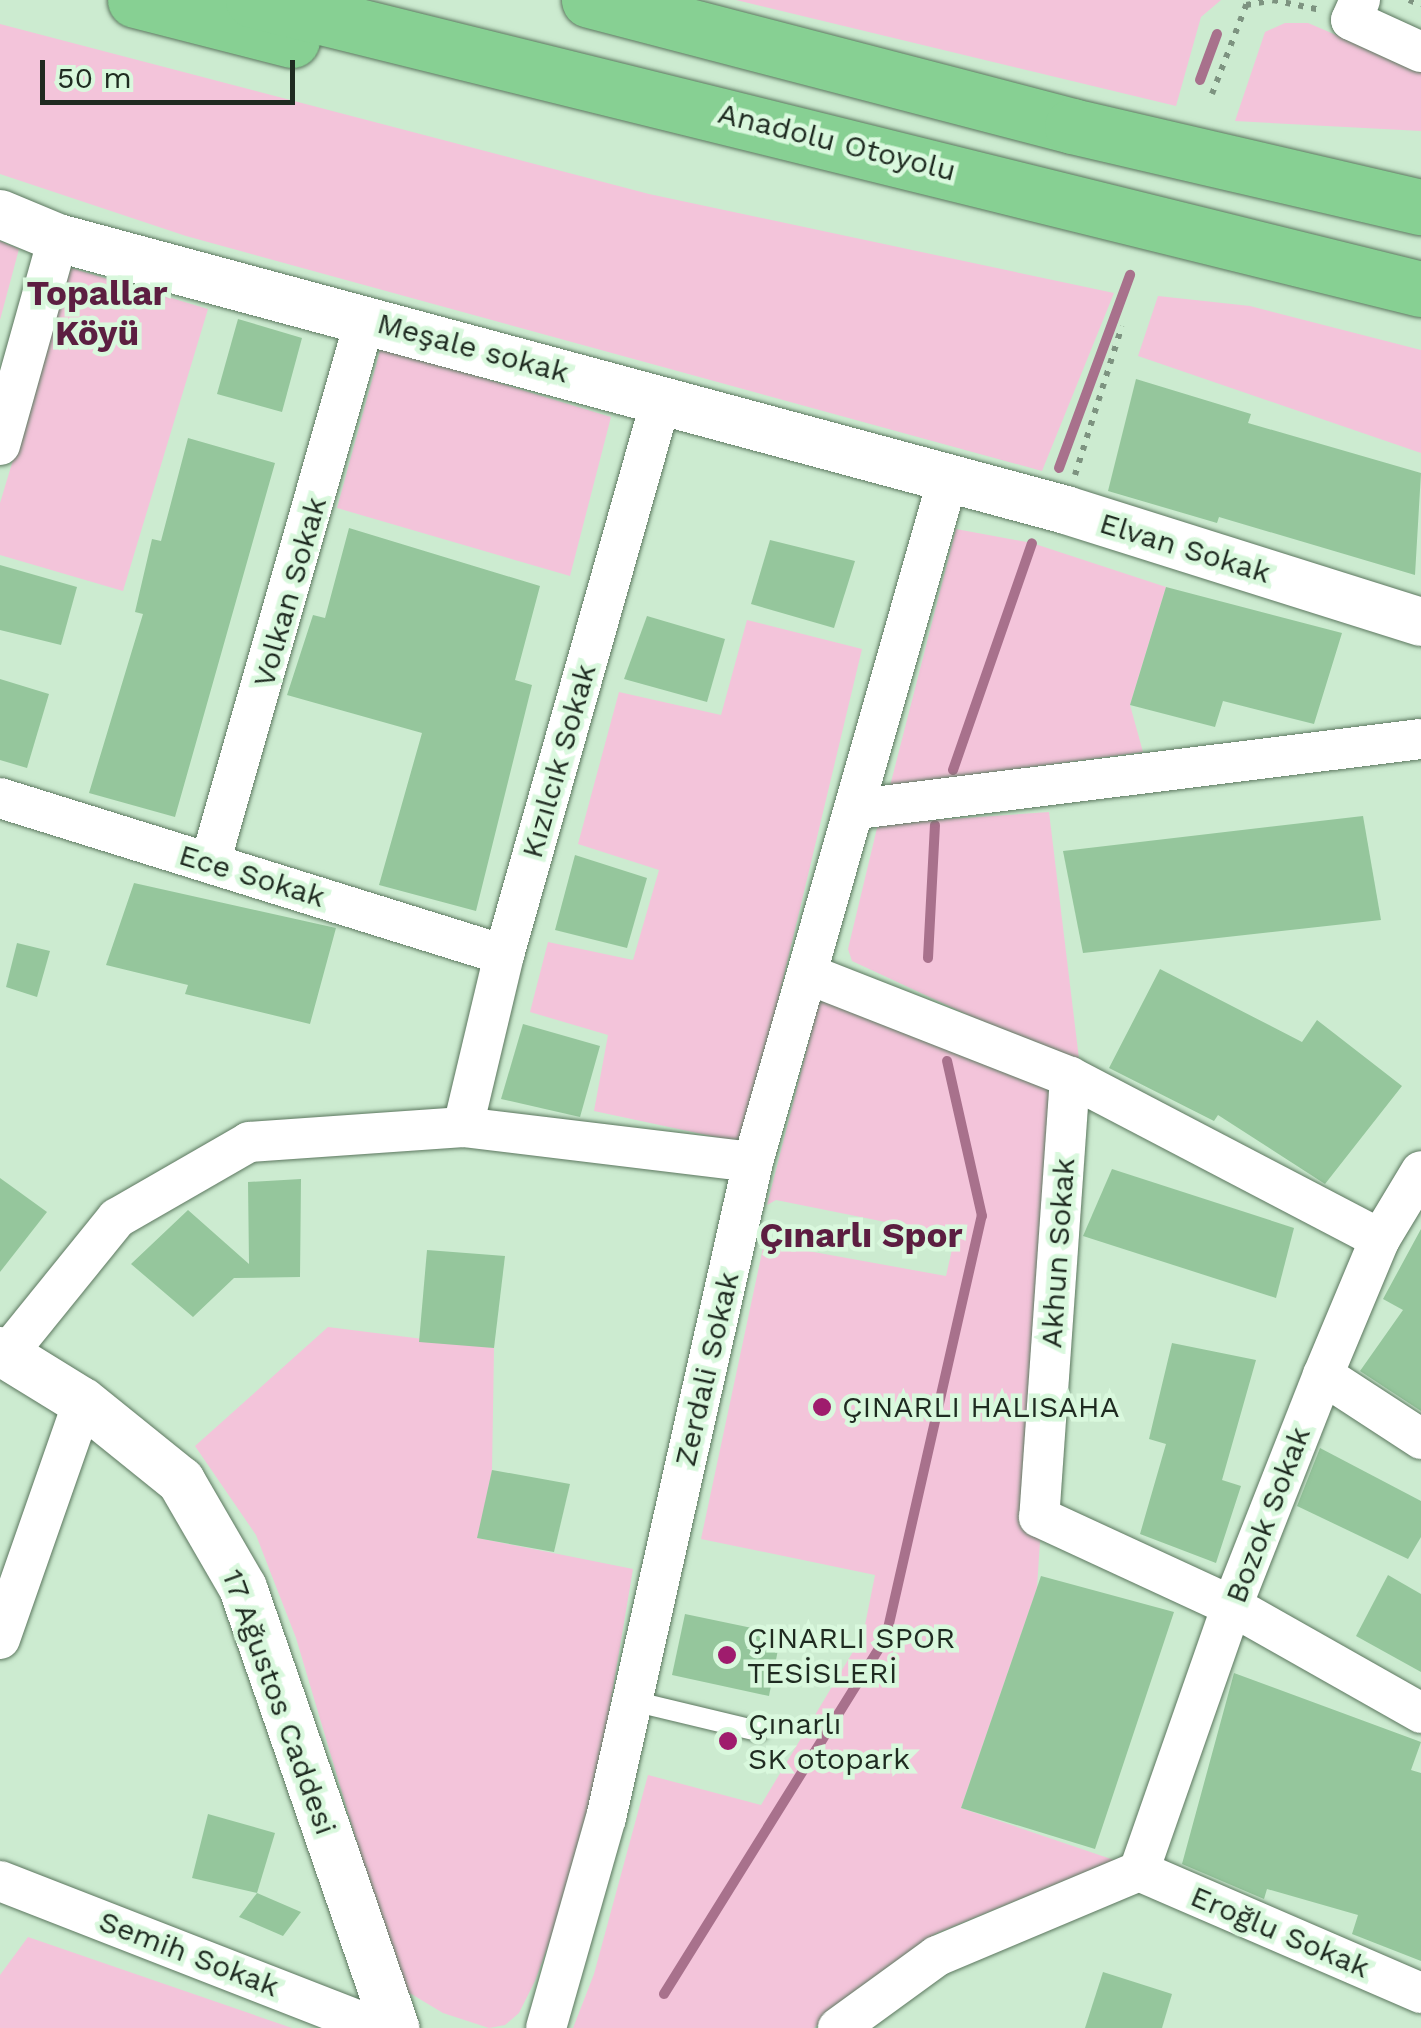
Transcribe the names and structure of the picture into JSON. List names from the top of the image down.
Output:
{
  "streets": {
    "highway": ["Anadolu Otoyolu"],
    "street": [
      "Meşale sokak",
      "Elvan Sokak",
      "Volkan Sokak",
      "Kızılcık Sokak",
      "Ece Sokak",
      "Akhun Sokak",
      "Zerdali Sokak",
      "Bozok Sokak",
      "17 Ağustos Caddesi",
      "Eroğlu Sokak",
      "Semih Sokak"
    ]
  },
  "crossings": [
    ["Meşale sokak", "Elvan Sokak"],
    ["Meşale sokak", "Volkan Sokak"],
    ["Meşale sokak", "Kızılcık Sokak"],
    ["Meşale sokak", "Zerdali Sokak"],
    ["Elvan Sokak", "Zerdali Sokak"],
    ["Volkan Sokak", "Ece Sokak"],
    ["Kızılcık Sokak", "Ece Sokak"],
    ["Akhun Sokak", "Bozok Sokak"],
    ["Bozok Sokak", "Eroğlu Sokak"]
  ],
  "districts": ["Topallar Köyü", "Çınarlı Spor"],
  "places": ["ÇINARLI HALISAHA", "ÇINARLI SPOR TESİSLERİ", "Çınarlı SK otopark"],
  "scale_bar": "50 m"
}
